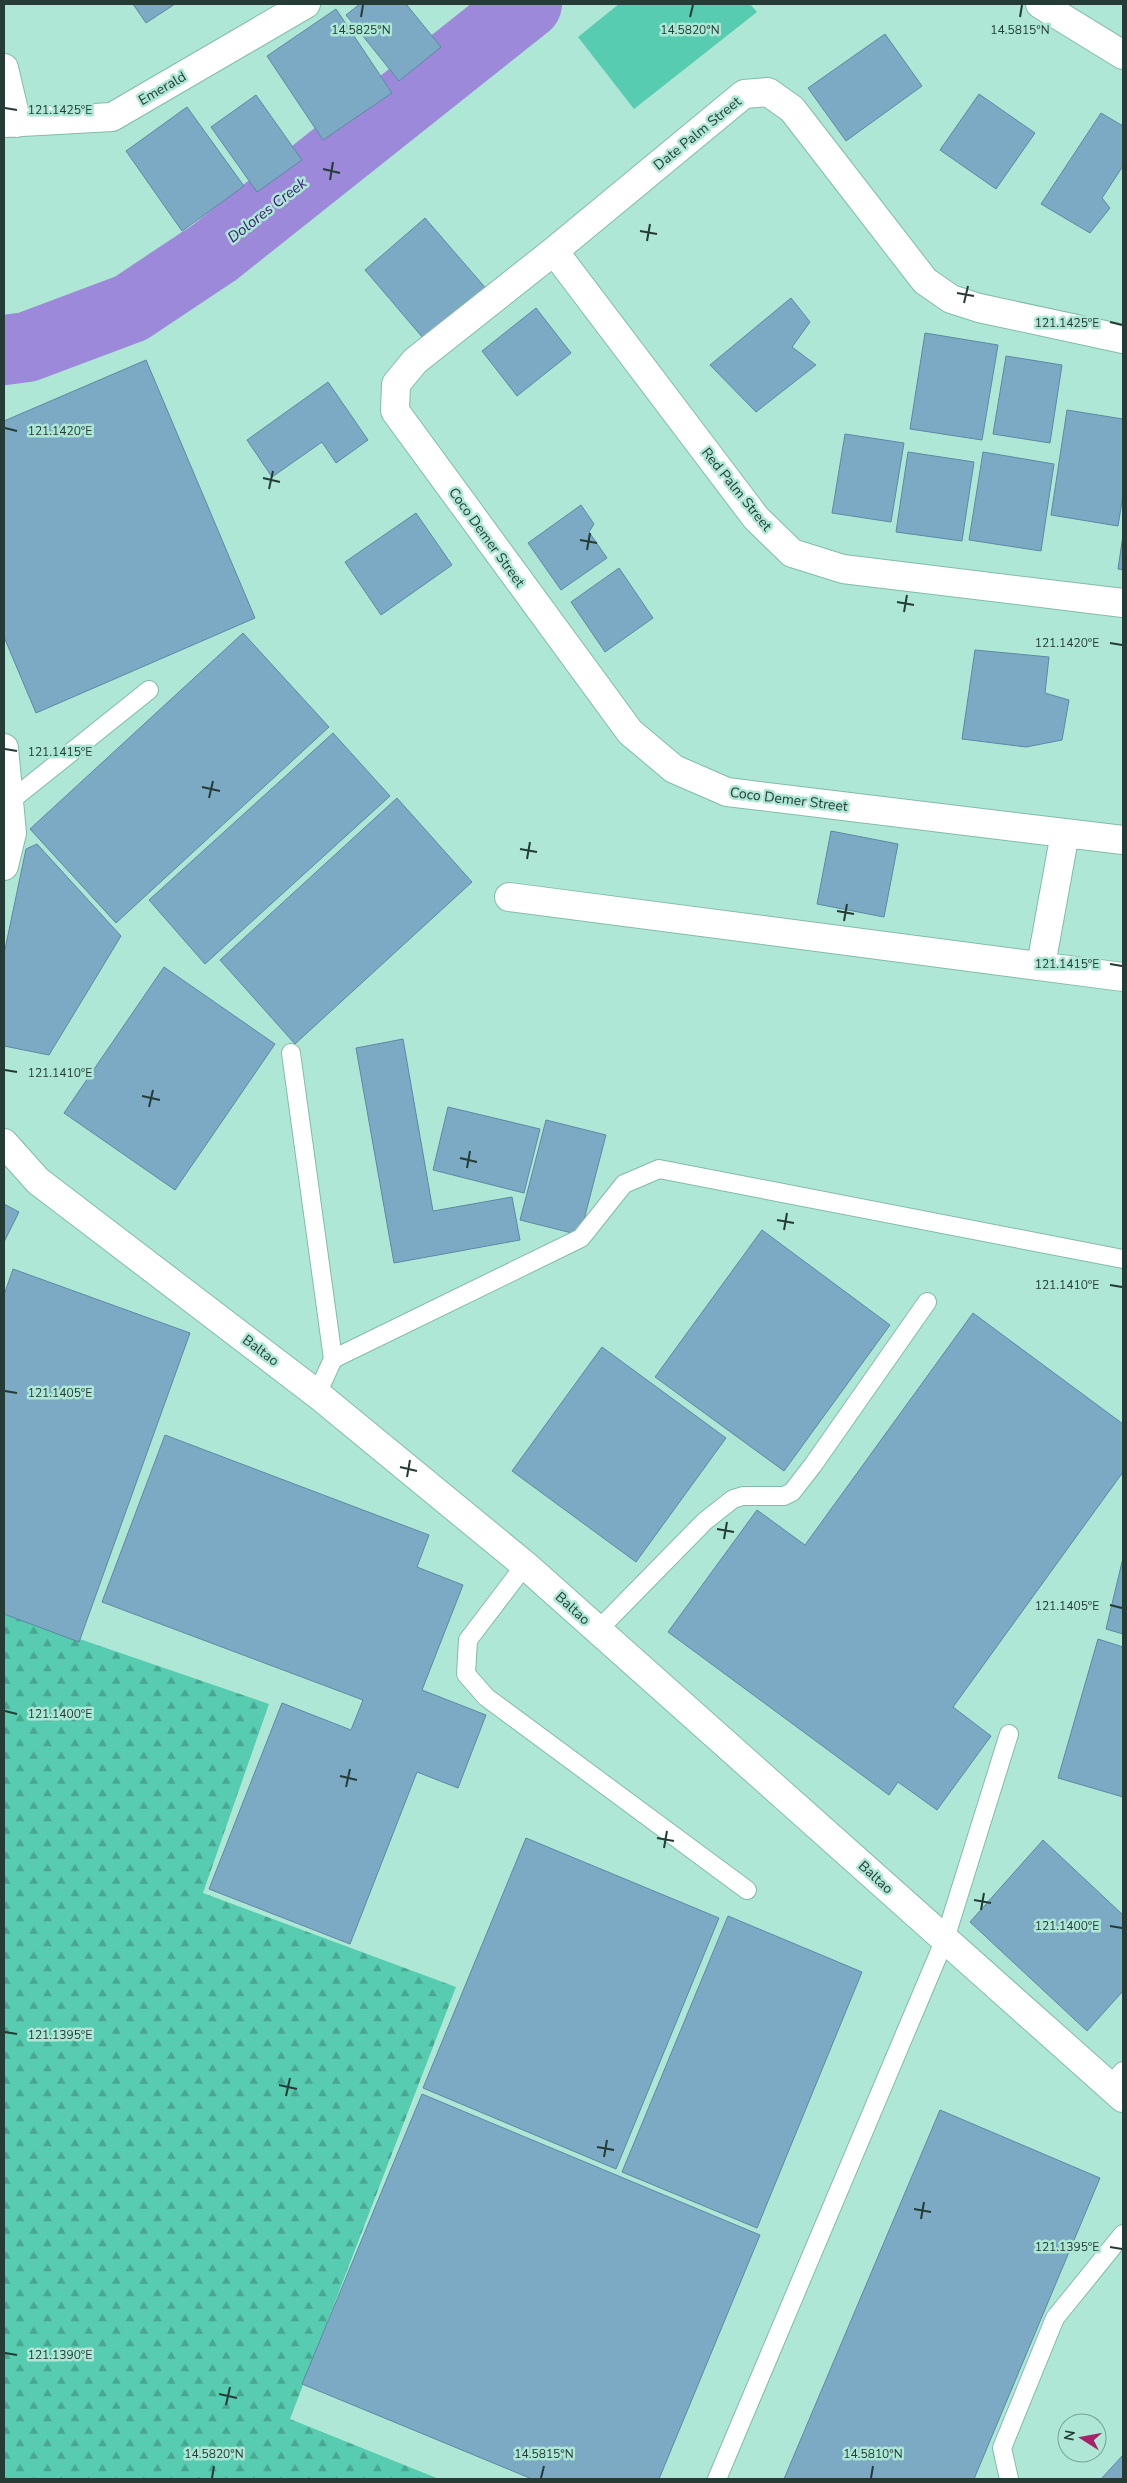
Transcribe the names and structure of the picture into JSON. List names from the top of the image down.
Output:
{
  "streets": {
    "street": [
      "Emerald",
      "Date Palm Street",
      "Red Palm Street",
      "Coco Demer Street",
      "Baltao"
    ]
  },
  "crossings": [
    ["Date Palm Street", "Red Palm Street"],
    ["Date Palm Street", "Coco Demer Street"]
  ],
  "water": ["Dolores Creek"],
  "north": "left",
  "coordinates": [
    "14.5825°N",
    "14.5820°N",
    "14.5815°N",
    "121.1425°E",
    "121.1420°E",
    "121.1415°E",
    "121.1410°E",
    "121.1405°E",
    "121.1400°E",
    "121.1395°E",
    "121.1390°E",
    "14.5810°N"
  ]
}
